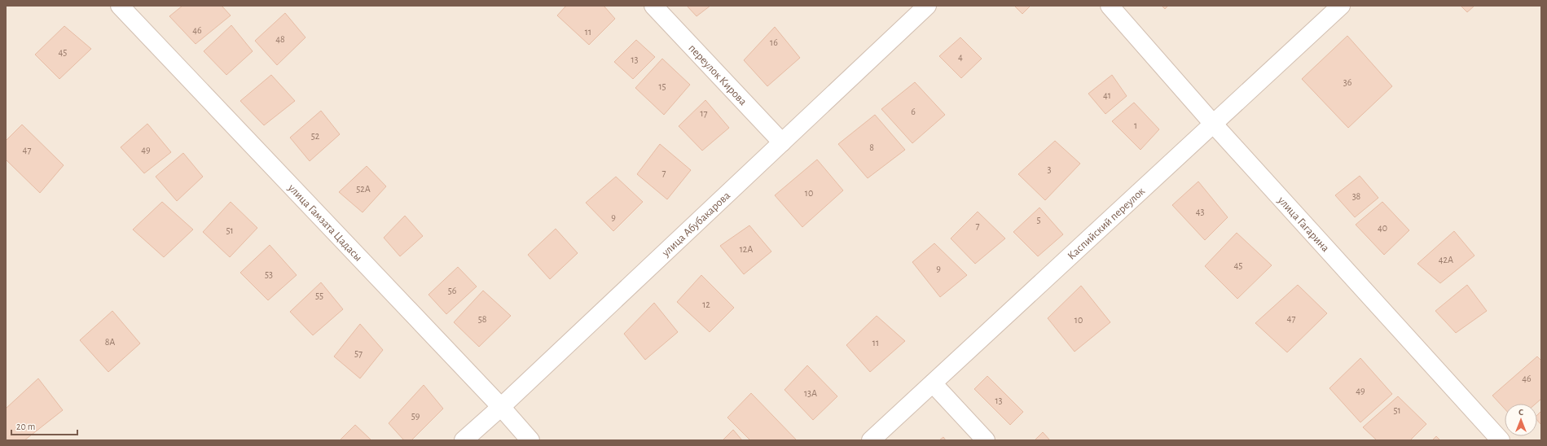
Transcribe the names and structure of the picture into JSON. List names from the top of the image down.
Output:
{
  "streets": {
    "street": [
      "переулок Кирова",
      "улица Гамзата Цадасы",
      "улица Абубакарова",
      "Каспийский переулок",
      "улица Гагарина"
    ]
  },
  "crossings": [
    ["переулок Кирова", "улица Абубакарова"],
    ["улица Гамзата Цадасы", "улица Абубакарова"],
    ["Каспийский переулок", "улица Гагарина"]
  ],
  "house_numbers": [
    "46",
    "11",
    "48",
    "16",
    "45",
    "4",
    "13",
    "36",
    "15",
    "41",
    "6",
    "17",
    "1",
    "52",
    "8",
    "47",
    "49",
    "3",
    "7",
    "52А",
    "10",
    "38",
    "43",
    "9",
    "5",
    "7",
    "40",
    "51",
    "12А",
    "42А",
    "45",
    "9",
    "53",
    "56",
    "55",
    "12",
    "47",
    "58",
    "10",
    "8А",
    "11",
    "57",
    "46",
    "49",
    "13А",
    "13",
    "51",
    "59"
  ],
  "scale_bar": "20 m",
  "north": "top"
}
